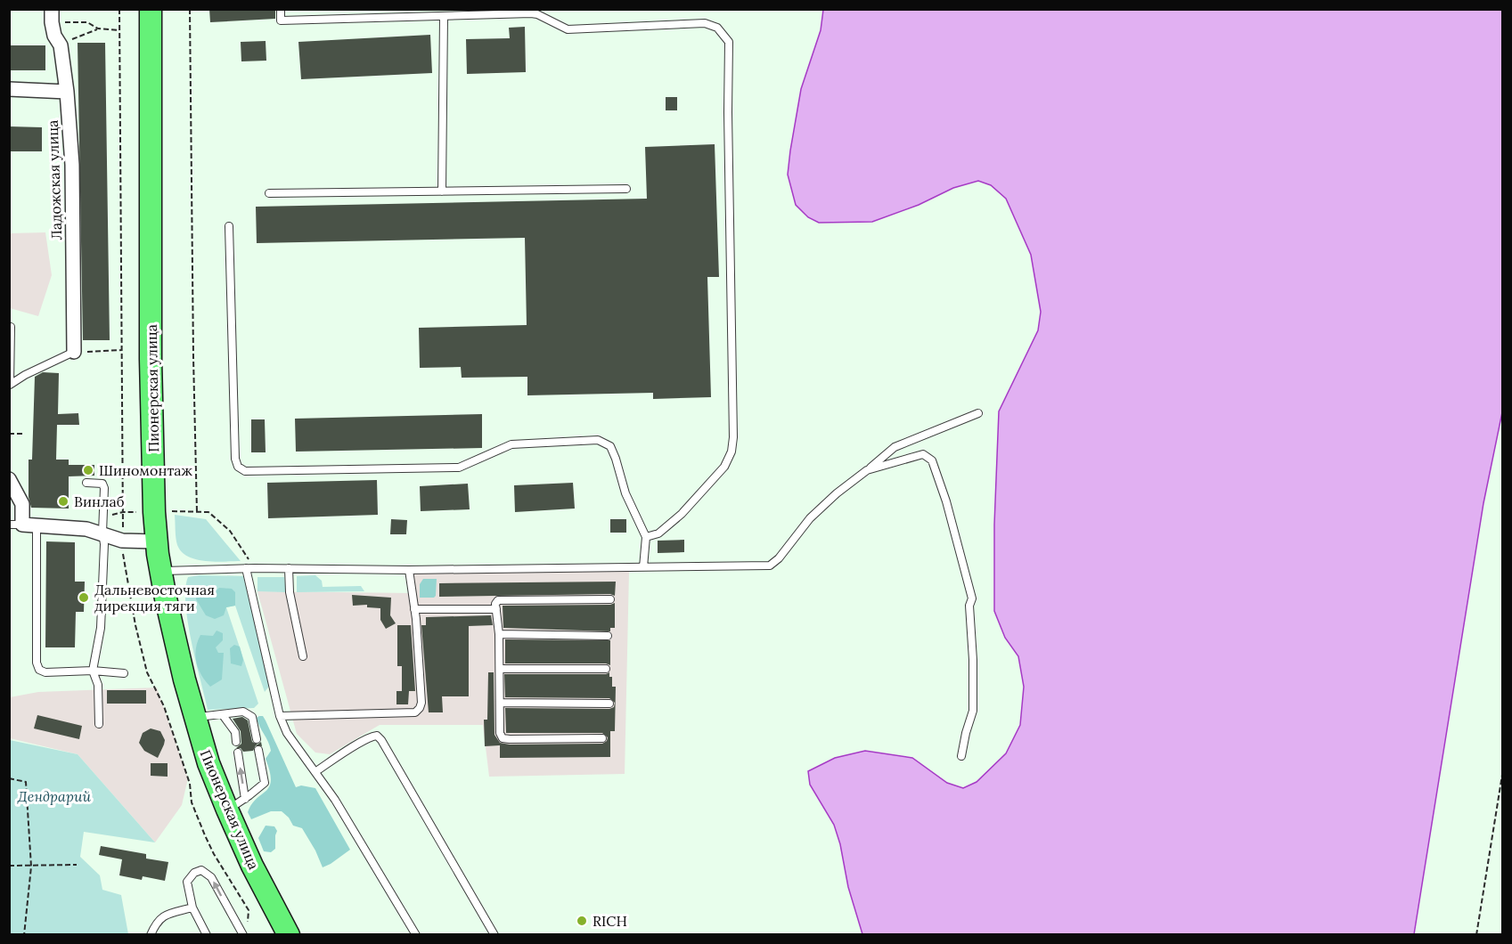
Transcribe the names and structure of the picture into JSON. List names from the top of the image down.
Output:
{
  "streets": {
    "main road": ["Пионерская улица"],
    "street": ["Ладожская улица"]
  },
  "parks": ["Дендрарий"],
  "places": [
    "Шиномонтаж",
    "Винлаб",
    "Дальневосточная дирекция тяги",
    "RICH"
  ]
}
